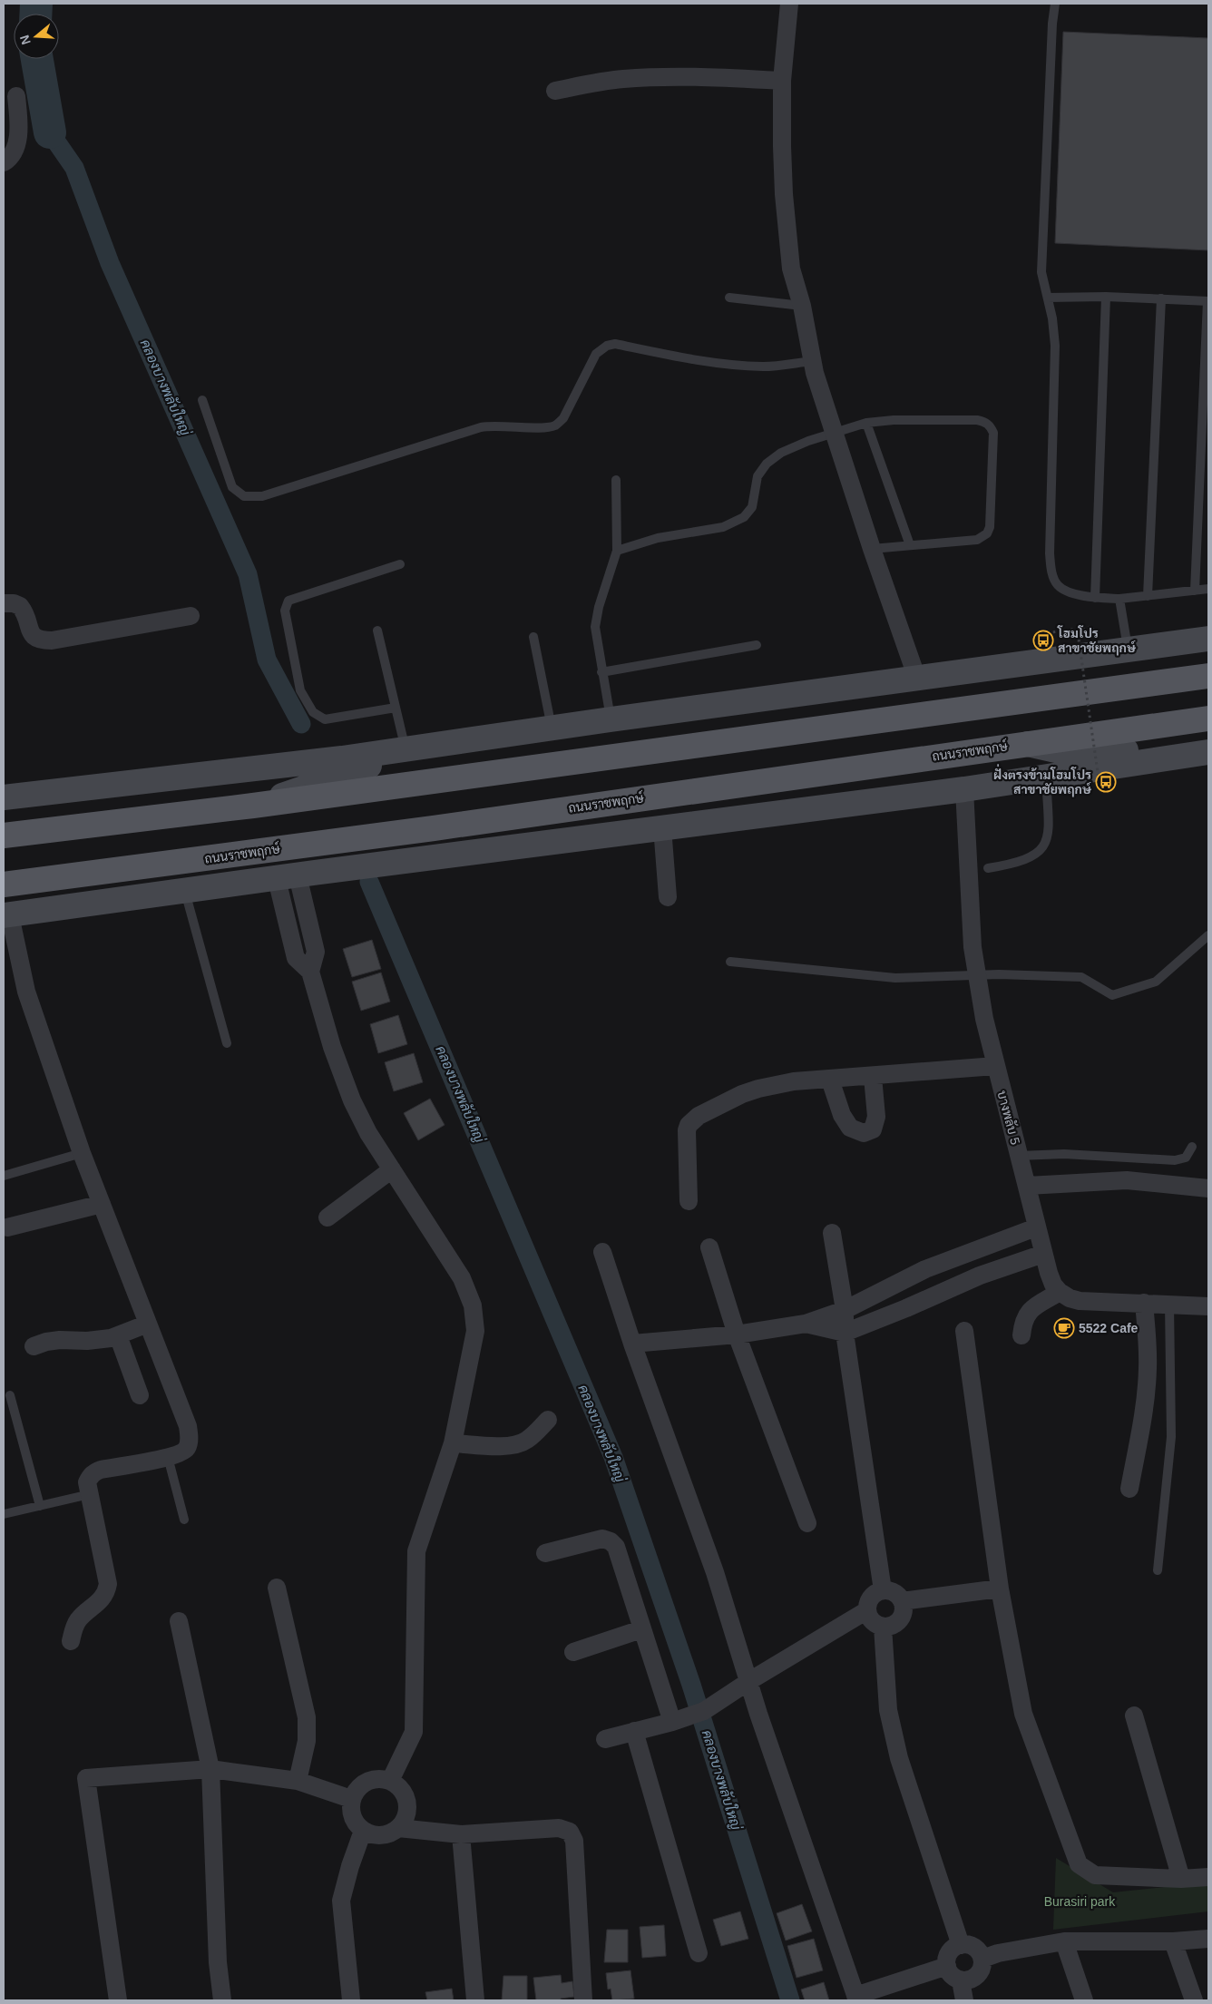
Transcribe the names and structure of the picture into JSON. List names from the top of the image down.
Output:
{
  "streets": {
    "main road": ["ถนนราชพฤกษ์"],
    "street": ["บางพลับ 5"]
  },
  "water": ["คลองบางพลับใหญ่"],
  "parks": ["Burasiri park"],
  "places": {
    "bus stop": ["โฮมโปร สาขาชัยพฤกษ์", "ฝั่งตรงข้ามโฮมโปร สาขาชัยพฤกษ์"],
    "cafe": ["5522 Cafe"]
  },
  "north": "left"
}
